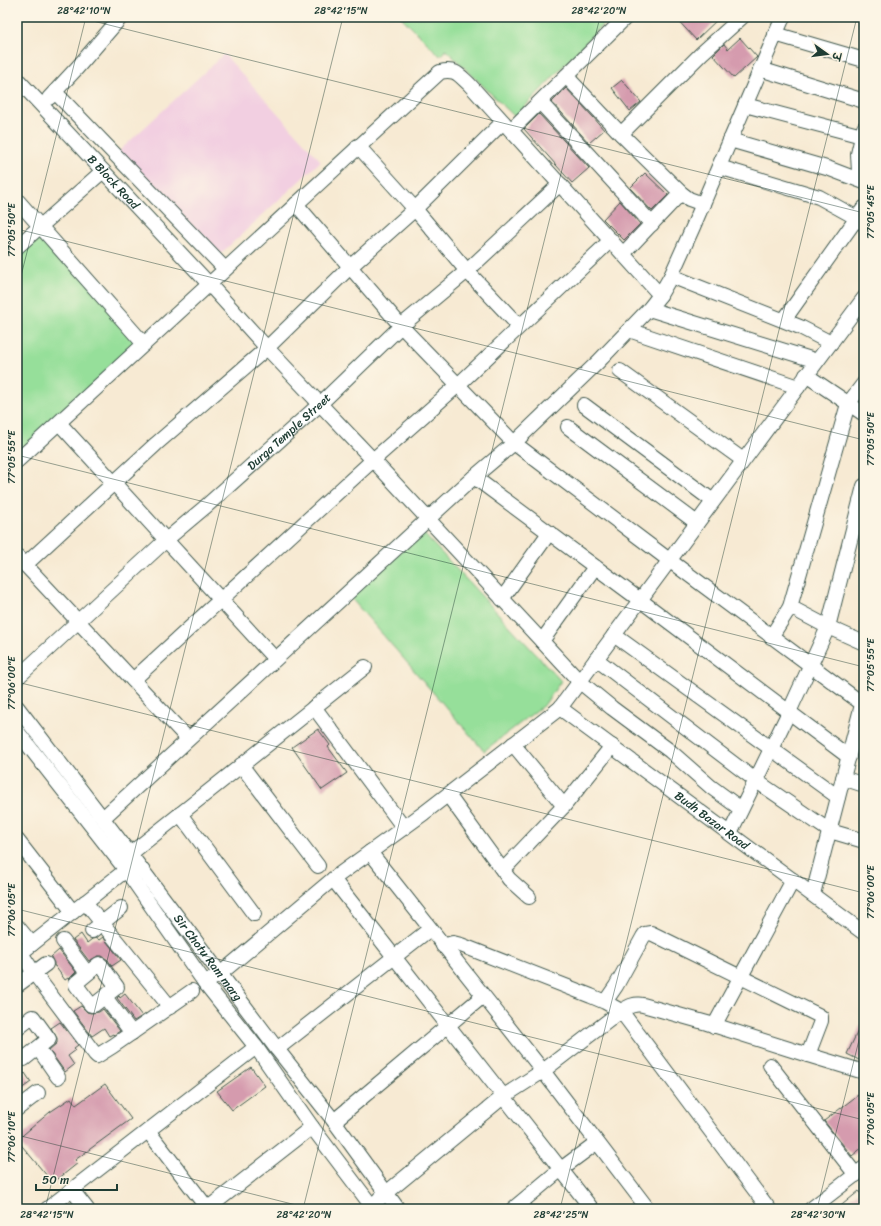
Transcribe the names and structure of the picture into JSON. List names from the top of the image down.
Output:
{
  "streets": {
    "street": [
      "B Block Road",
      "Durga Temple Street",
      "Budh Bazar Road",
      "Sir Chotu Ram marg"
    ]
  },
  "crossings": [
    ["B Block Road", "Durga Temple Street"]
  ],
  "scale_bar": "50 m",
  "north": "right",
  "coordinates": [
    "28°42'10\"N",
    "28°42'15\"N",
    "28°42'20\"N",
    "77°05'45\"E",
    "77°05'50\"E",
    "77°05'55\"E",
    "77°06'00\"E",
    "77°06'05\"E",
    "77°06'10\"E",
    "28°42'25\"N",
    "28°42'30\"N"
  ]
}
